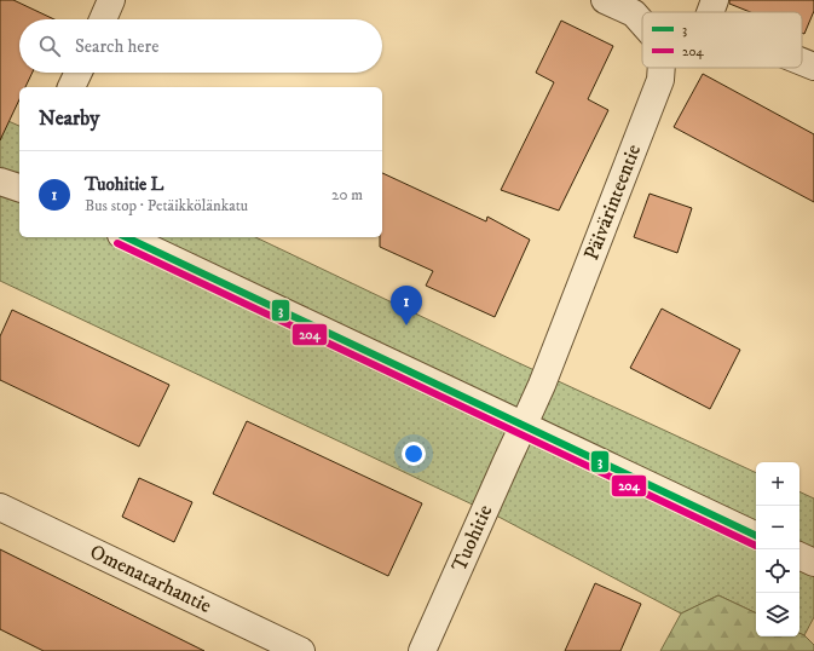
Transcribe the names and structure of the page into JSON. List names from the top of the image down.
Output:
{
  "streets": {
    "street": ["Päivärinteentie", "Tuohitie", "Omenatarhantie"]
  },
  "crossings": [
    ["Päivärinteentie", "Tuohitie"]
  ],
  "lines": ["transit line 3", "transit line 204"],
  "legend": ["3", "204"],
  "page": {
    "search": "Search here",
    "heading": "Nearby",
    "list": [
      {
        "mark": "1",
        "name": "Tuohitie L",
        "note": "Bus stop · Petäikkölänkatu",
        "value": "20 m"
      }
    ],
    "pins": "1",
    "map_buttons": ["+", "−"]
  }
}
